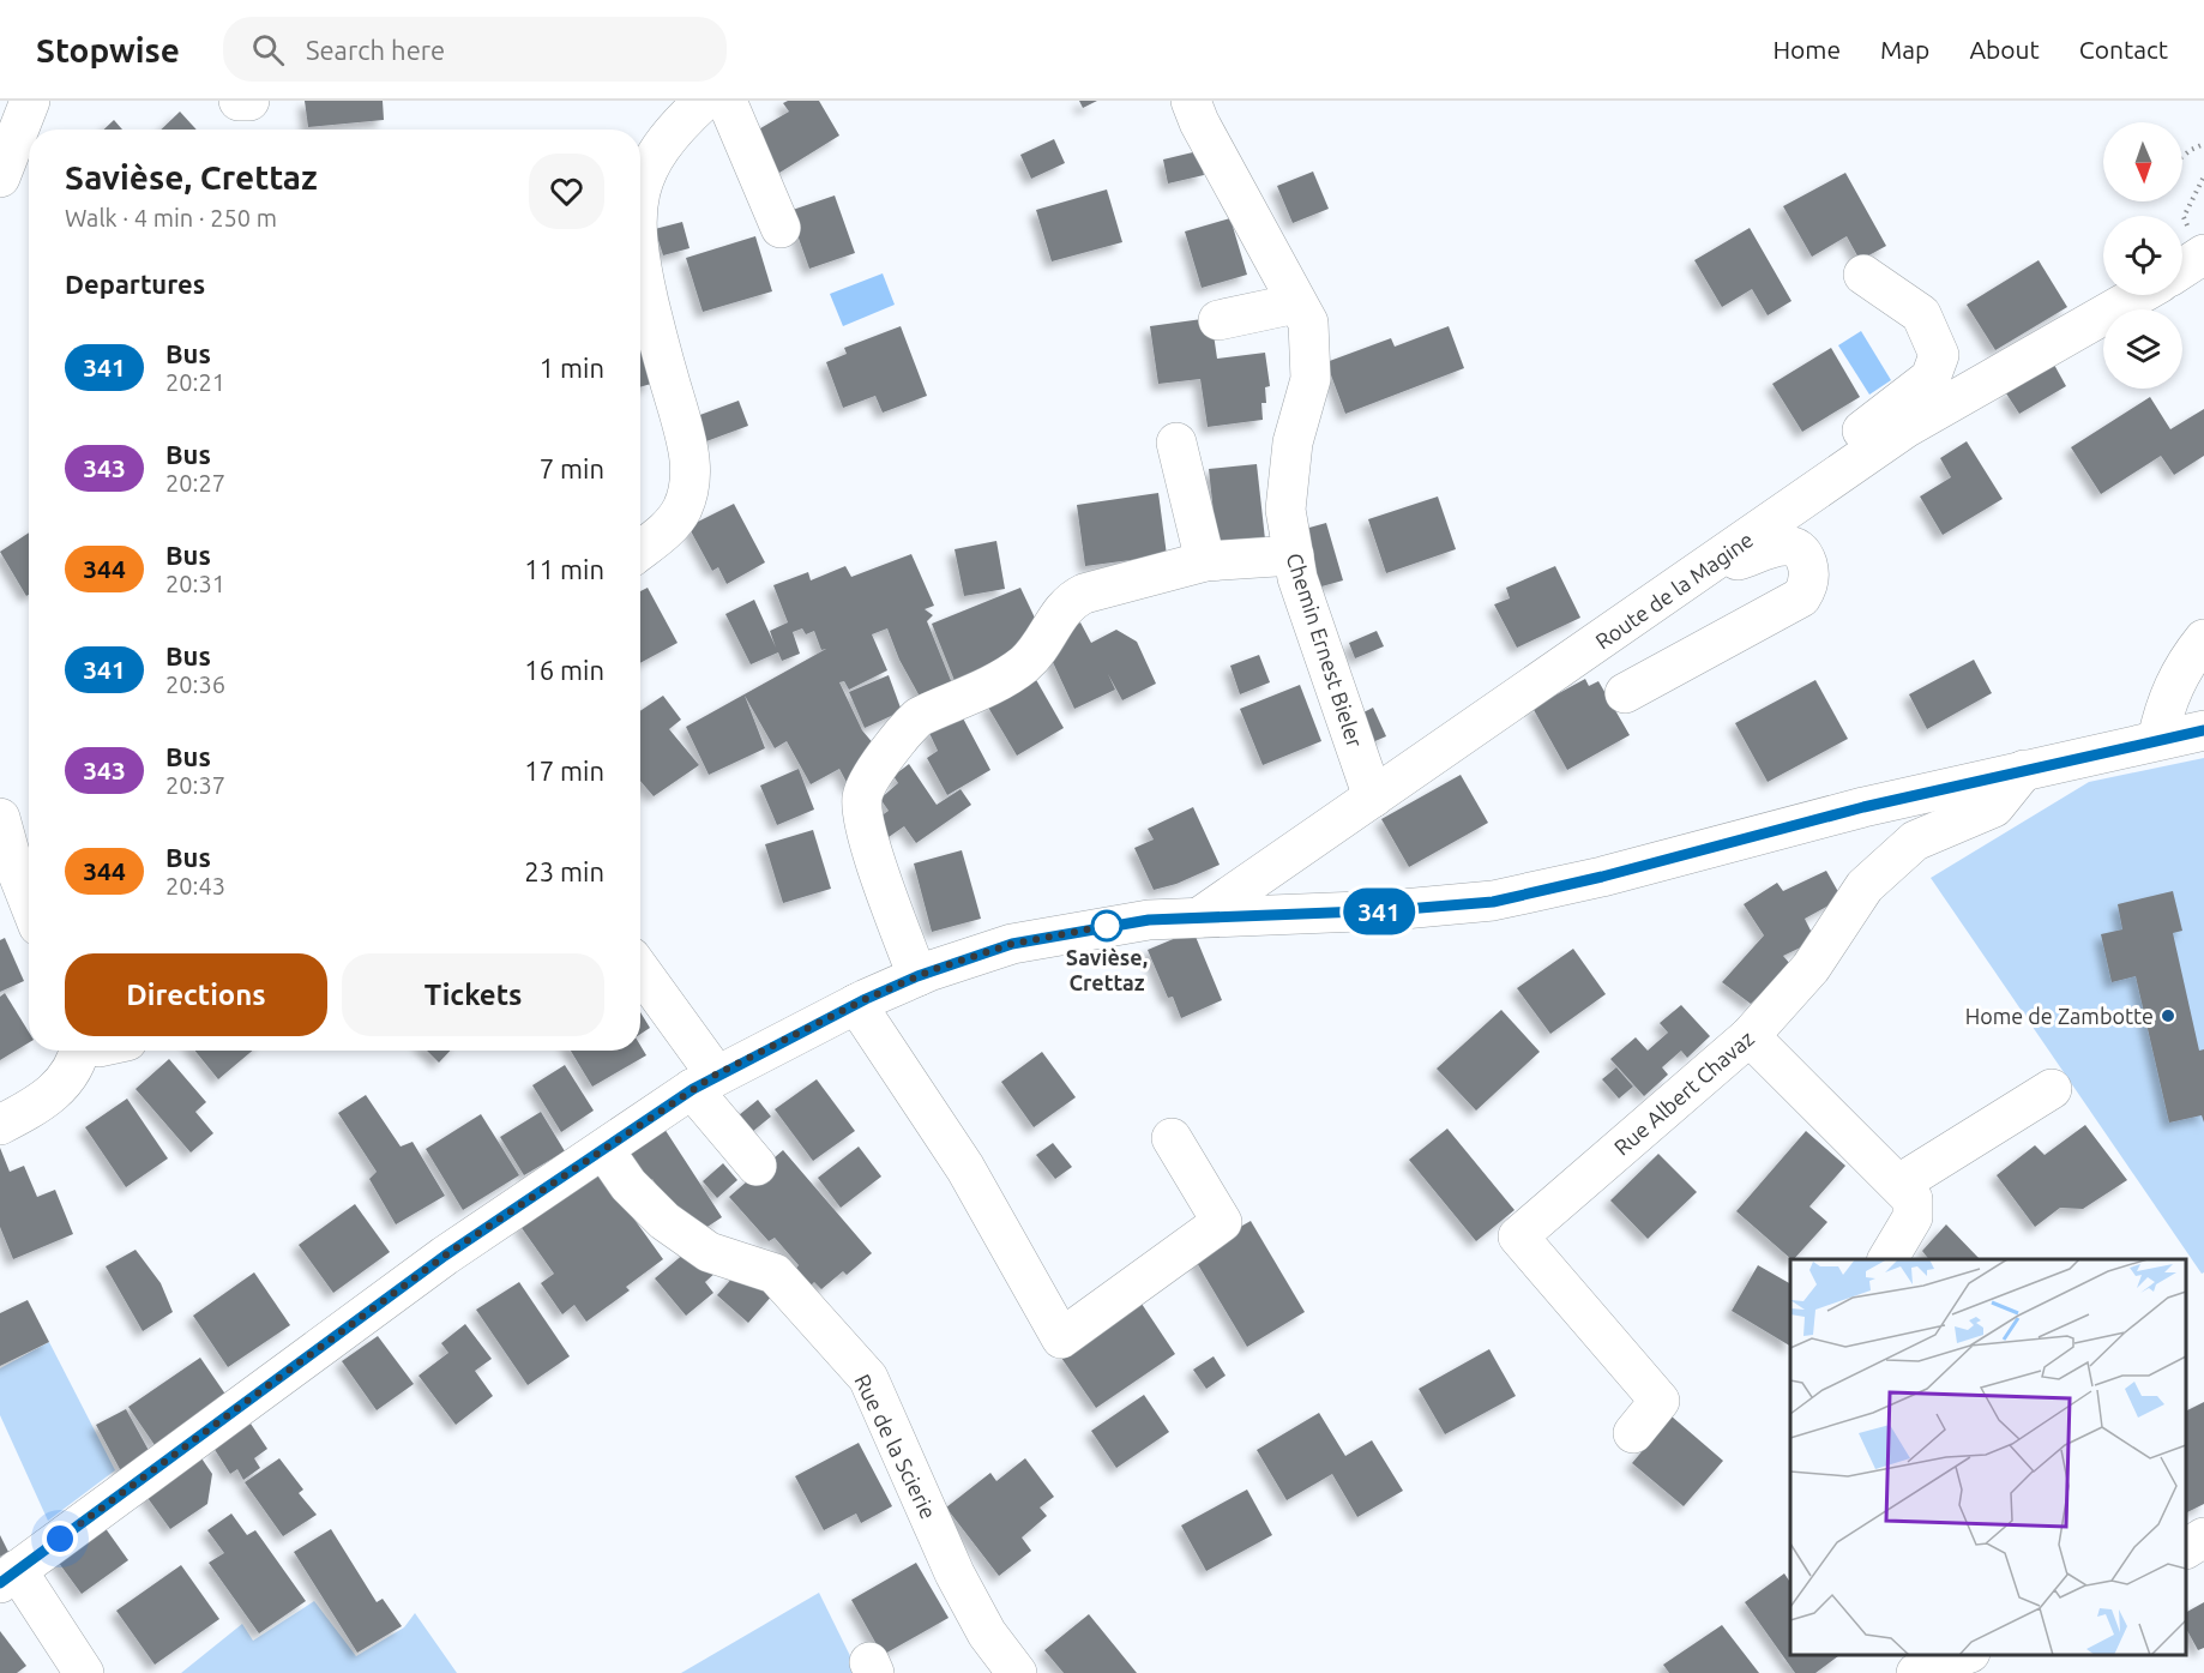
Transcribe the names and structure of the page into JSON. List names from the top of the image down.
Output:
{
  "streets": {
    "street": [
      "Route de la Magine",
      "Chemin Ernest Bieler",
      "Rue Albert Chavaz",
      "Rue de la Scierie"
    ]
  },
  "crossings": [
    ["Route de la Magine", "Chemin Ernest Bieler"]
  ],
  "places": ["Savièse, Crettaz", "Home de Zambotte"],
  "lines": ["bus line 341"],
  "north": "bottom",
  "page": {
    "header": "Stopwise",
    "search": "Search here",
    "nav": [
      "Home",
      "Map",
      "About",
      "Contact"
    ],
    "on_map": "341",
    "heading": [
      ["Savièse, Crettaz", "Walk · 4 min · 250 m"],
      "Departures"
    ],
    "list": [
      {
        "mark": "341",
        "name": "Bus",
        "note": "20:21",
        "value": "1 min"
      },
      {
        "mark": "343",
        "name": "Bus",
        "note": "20:27",
        "value": "7 min"
      },
      {
        "mark": "344",
        "name": "Bus",
        "note": "20:31",
        "value": "11 min"
      },
      {
        "mark": "341",
        "name": "Bus",
        "note": "20:36",
        "value": "16 min"
      },
      {
        "mark": "343",
        "name": "Bus",
        "note": "20:37",
        "value": "17 min"
      },
      {
        "mark": "344",
        "name": "Bus",
        "note": "20:43",
        "value": "23 min"
      }
    ],
    "buttons": ["Directions", "Tickets"]
  }
}
